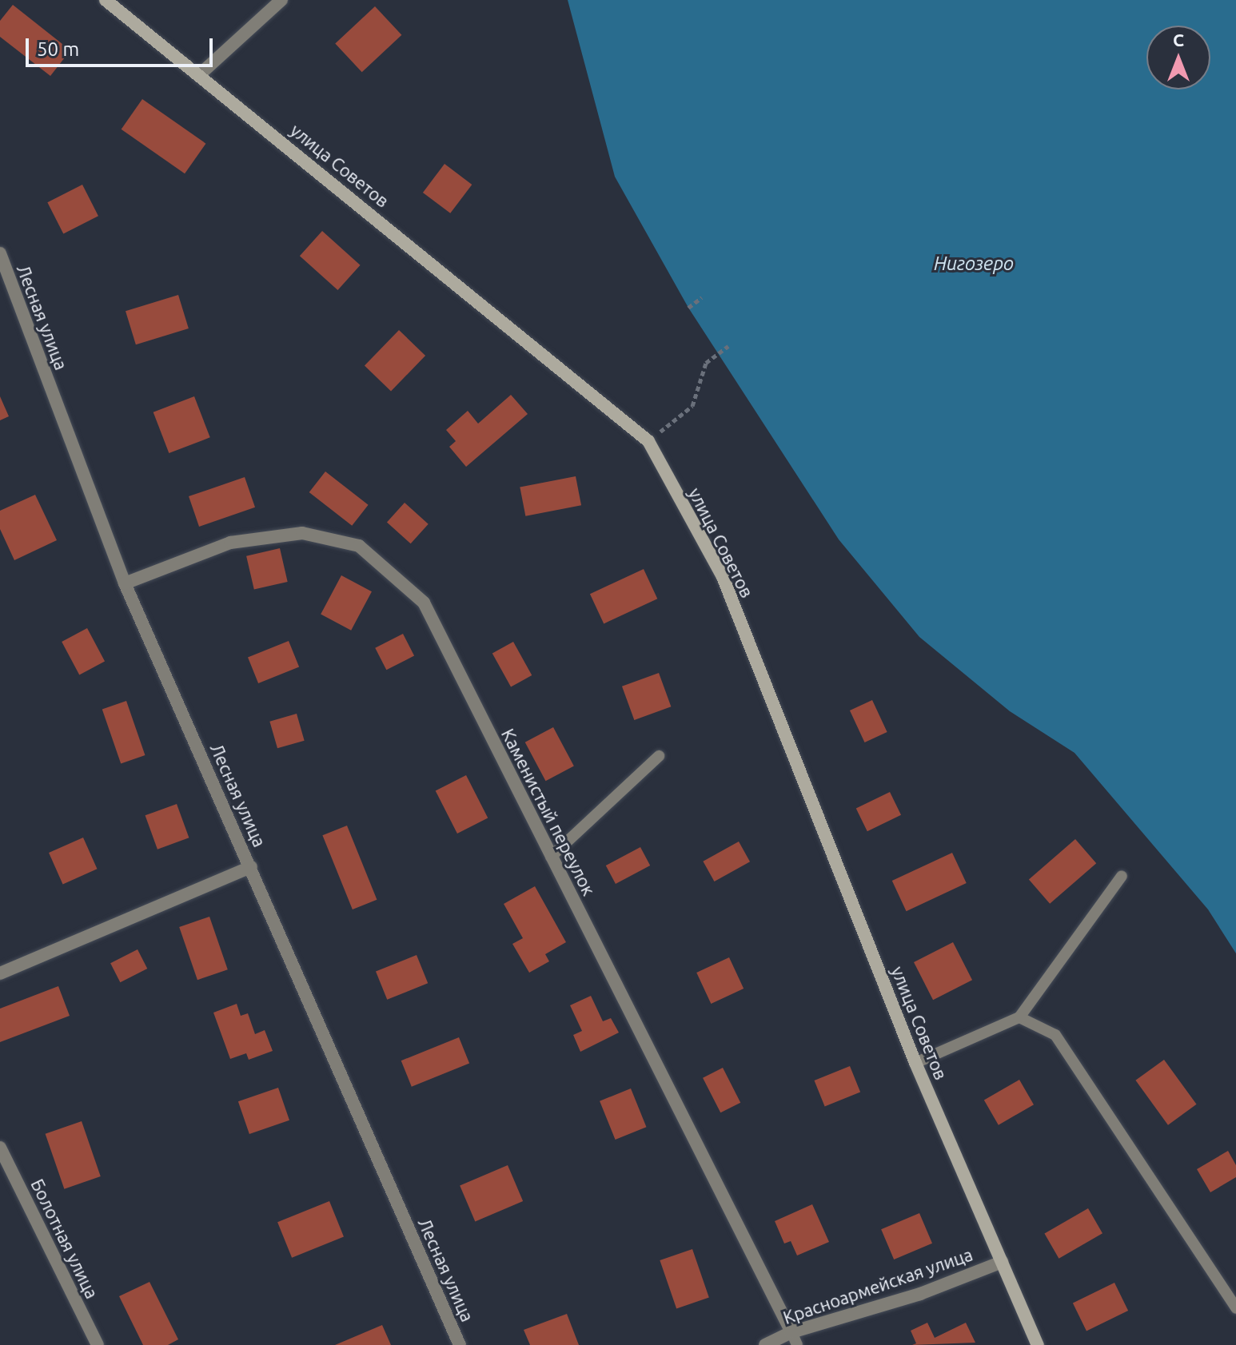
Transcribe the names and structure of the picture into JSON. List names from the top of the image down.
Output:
{
  "streets": {
    "main road": ["улица Советов"],
    "street": [
      "Лесная улица",
      "Каменистый переулок",
      "Болотная улица",
      "Красноармейская улица"
    ]
  },
  "crossings": [
    ["улица Советов", "Красноармейская улица"],
    ["Лесная улица", "Каменистый переулок"],
    ["Каменистый переулок", "Красноармейская улица"]
  ],
  "water": ["Нигозеро"],
  "scale_bar": "50 m",
  "north": "top"
}
